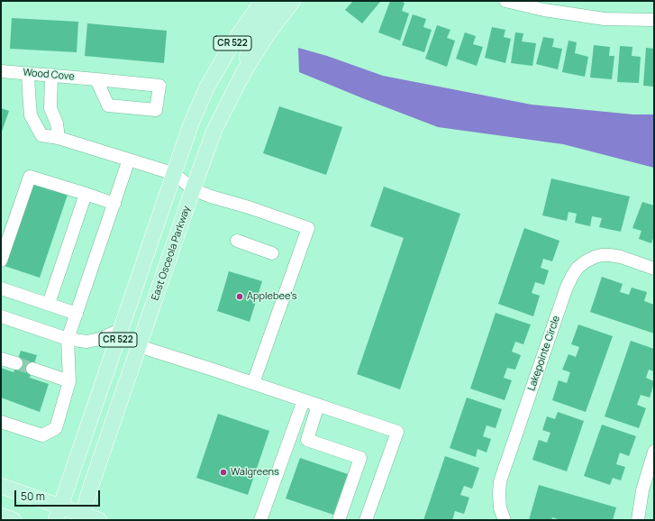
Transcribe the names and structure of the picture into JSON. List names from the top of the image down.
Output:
{
  "streets": {
    "main road": ["CR 522", "East Osceola Parkway"],
    "street": ["Wood Cove", "Lakepointe Circle"]
  },
  "places": ["Applebee's", "Walgreens"],
  "scale_bar": "50 m"
}
